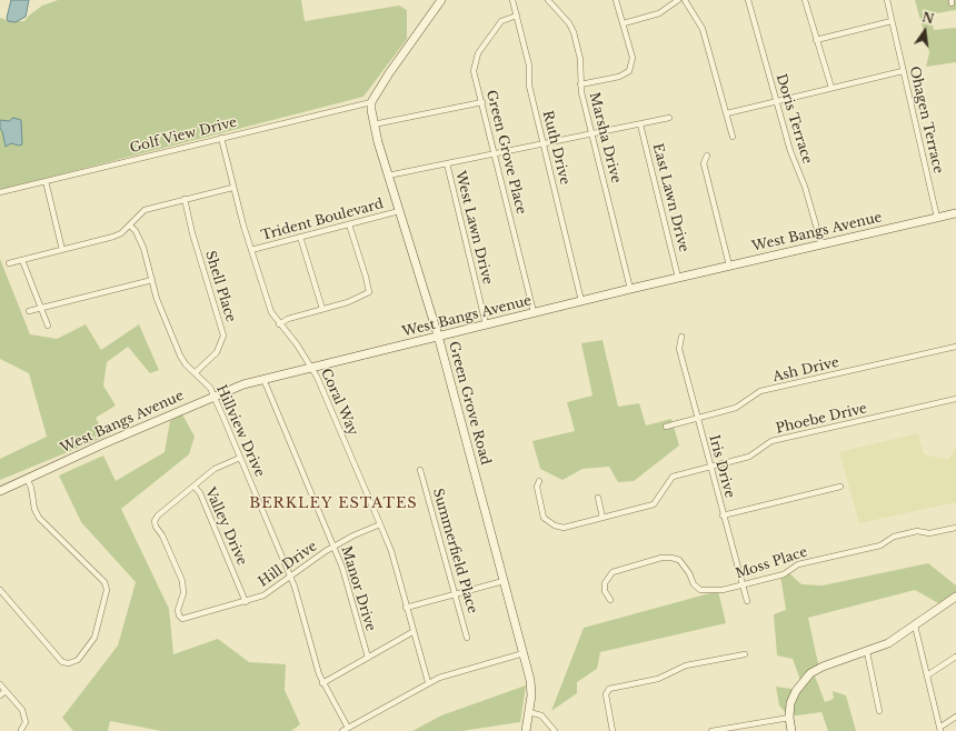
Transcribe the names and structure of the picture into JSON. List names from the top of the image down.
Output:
{
  "streets": {
    "street": [
      "Doris Terrace",
      "Ohagen Terrace",
      "Golf View Drive",
      "Marsha Drive",
      "Ruth Drive",
      "Green Grove Place",
      "East Lawn Drive",
      "Trident Boulevard",
      "West Lawn Drive",
      "West Bangs Avenue",
      "Shell Place",
      "Ash Drive",
      "Coral Way",
      "Green Grove Road",
      "Phoebe Drive",
      "Hillview Drive",
      "Iris Drive",
      "Valley Drive",
      "Summerfield Place",
      "Moss Place",
      "Hill Drive",
      "Manor Drive"
    ]
  },
  "crossings": [
    ["Doris Terrace", "West Bangs Avenue"],
    ["Ohagen Terrace", "West Bangs Avenue"],
    ["Golf View Drive", "Coral Way"],
    ["Golf View Drive", "Green Grove Road"],
    ["Marsha Drive", "West Bangs Avenue"],
    ["Ruth Drive", "Green Grove Place"],
    ["Ruth Drive", "West Bangs Avenue"],
    ["Green Grove Place", "West Bangs Avenue"],
    ["East Lawn Drive", "West Bangs Avenue"],
    ["Trident Boulevard", "Coral Way"],
    ["Trident Boulevard", "Green Grove Road"],
    ["West Lawn Drive", "West Bangs Avenue"],
    ["West Bangs Avenue", "Coral Way"],
    ["West Bangs Avenue", "Green Grove Road"],
    ["West Bangs Avenue", "Hillview Drive"],
    ["West Bangs Avenue", "Manor Drive"],
    ["Shell Place", "Hillview Drive"],
    ["Ash Drive", "Iris Drive"],
    ["Coral Way", "Hill Drive"],
    ["Phoebe Drive", "Iris Drive"],
    ["Hillview Drive", "Hill Drive"],
    ["Iris Drive", "Moss Place"],
    ["Valley Drive", "Hill Drive"],
    ["Hill Drive", "Manor Drive"]
  ],
  "districts": ["BERKLEY ESTATES"],
  "north": "top"
}
